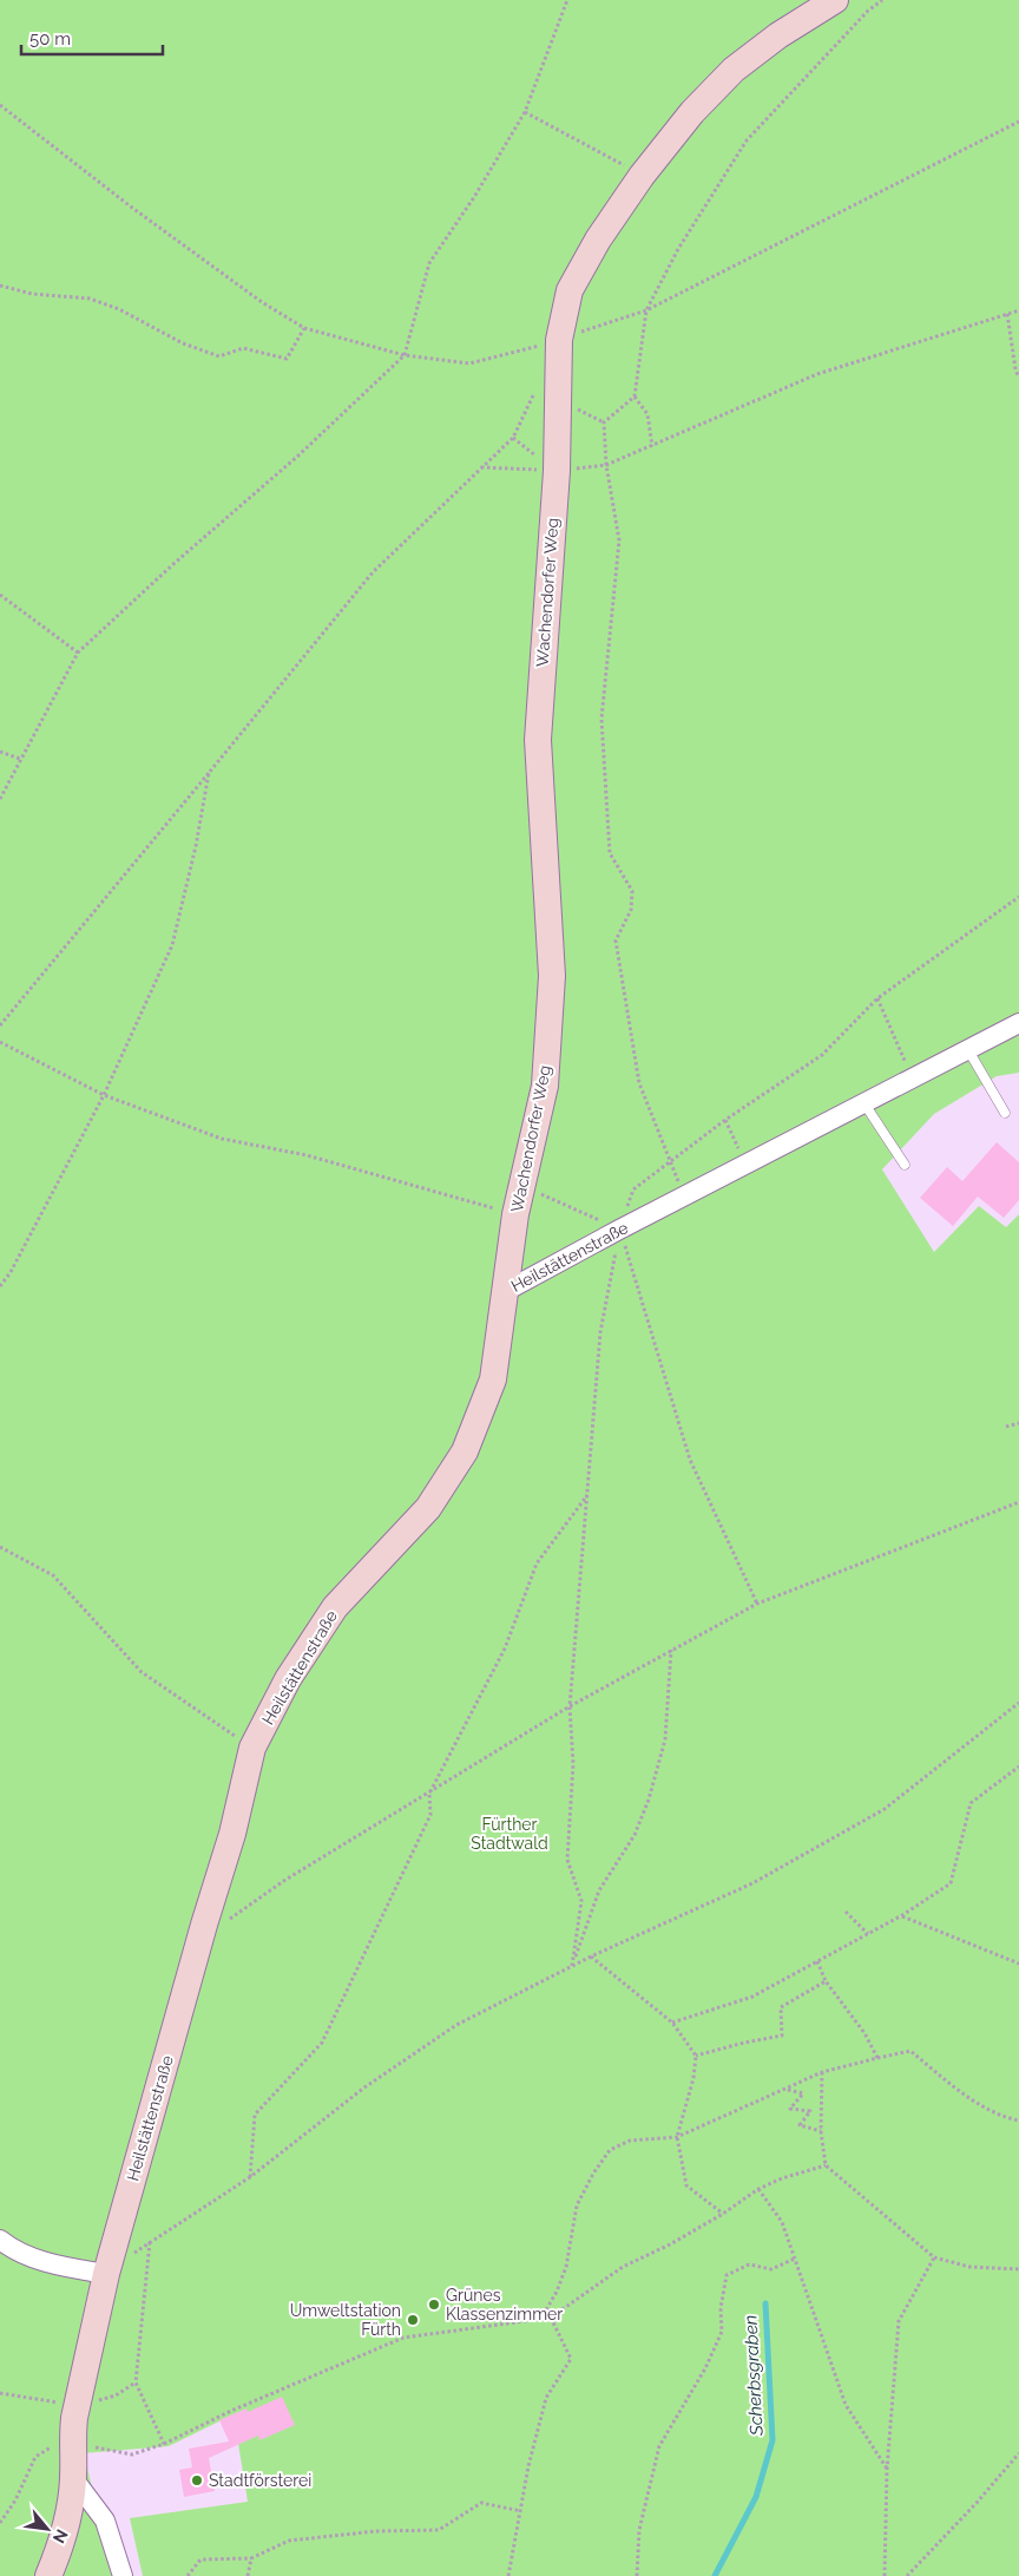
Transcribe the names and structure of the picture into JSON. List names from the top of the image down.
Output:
{
  "streets": {
    "street": ["Wachendorfer Weg", "Heilstättenstraße"]
  },
  "crossings": [
    ["Wachendorfer Weg", "Heilstättenstraße"]
  ],
  "water": ["Scherbsgraben"],
  "parks": ["Fürther Stadtwald"],
  "places": ["Grünes Klassenzimmer", "Umweltstation Fürth", "Stadtförsterei"],
  "scale_bar": "50 m",
  "north": "bottom right"
}
